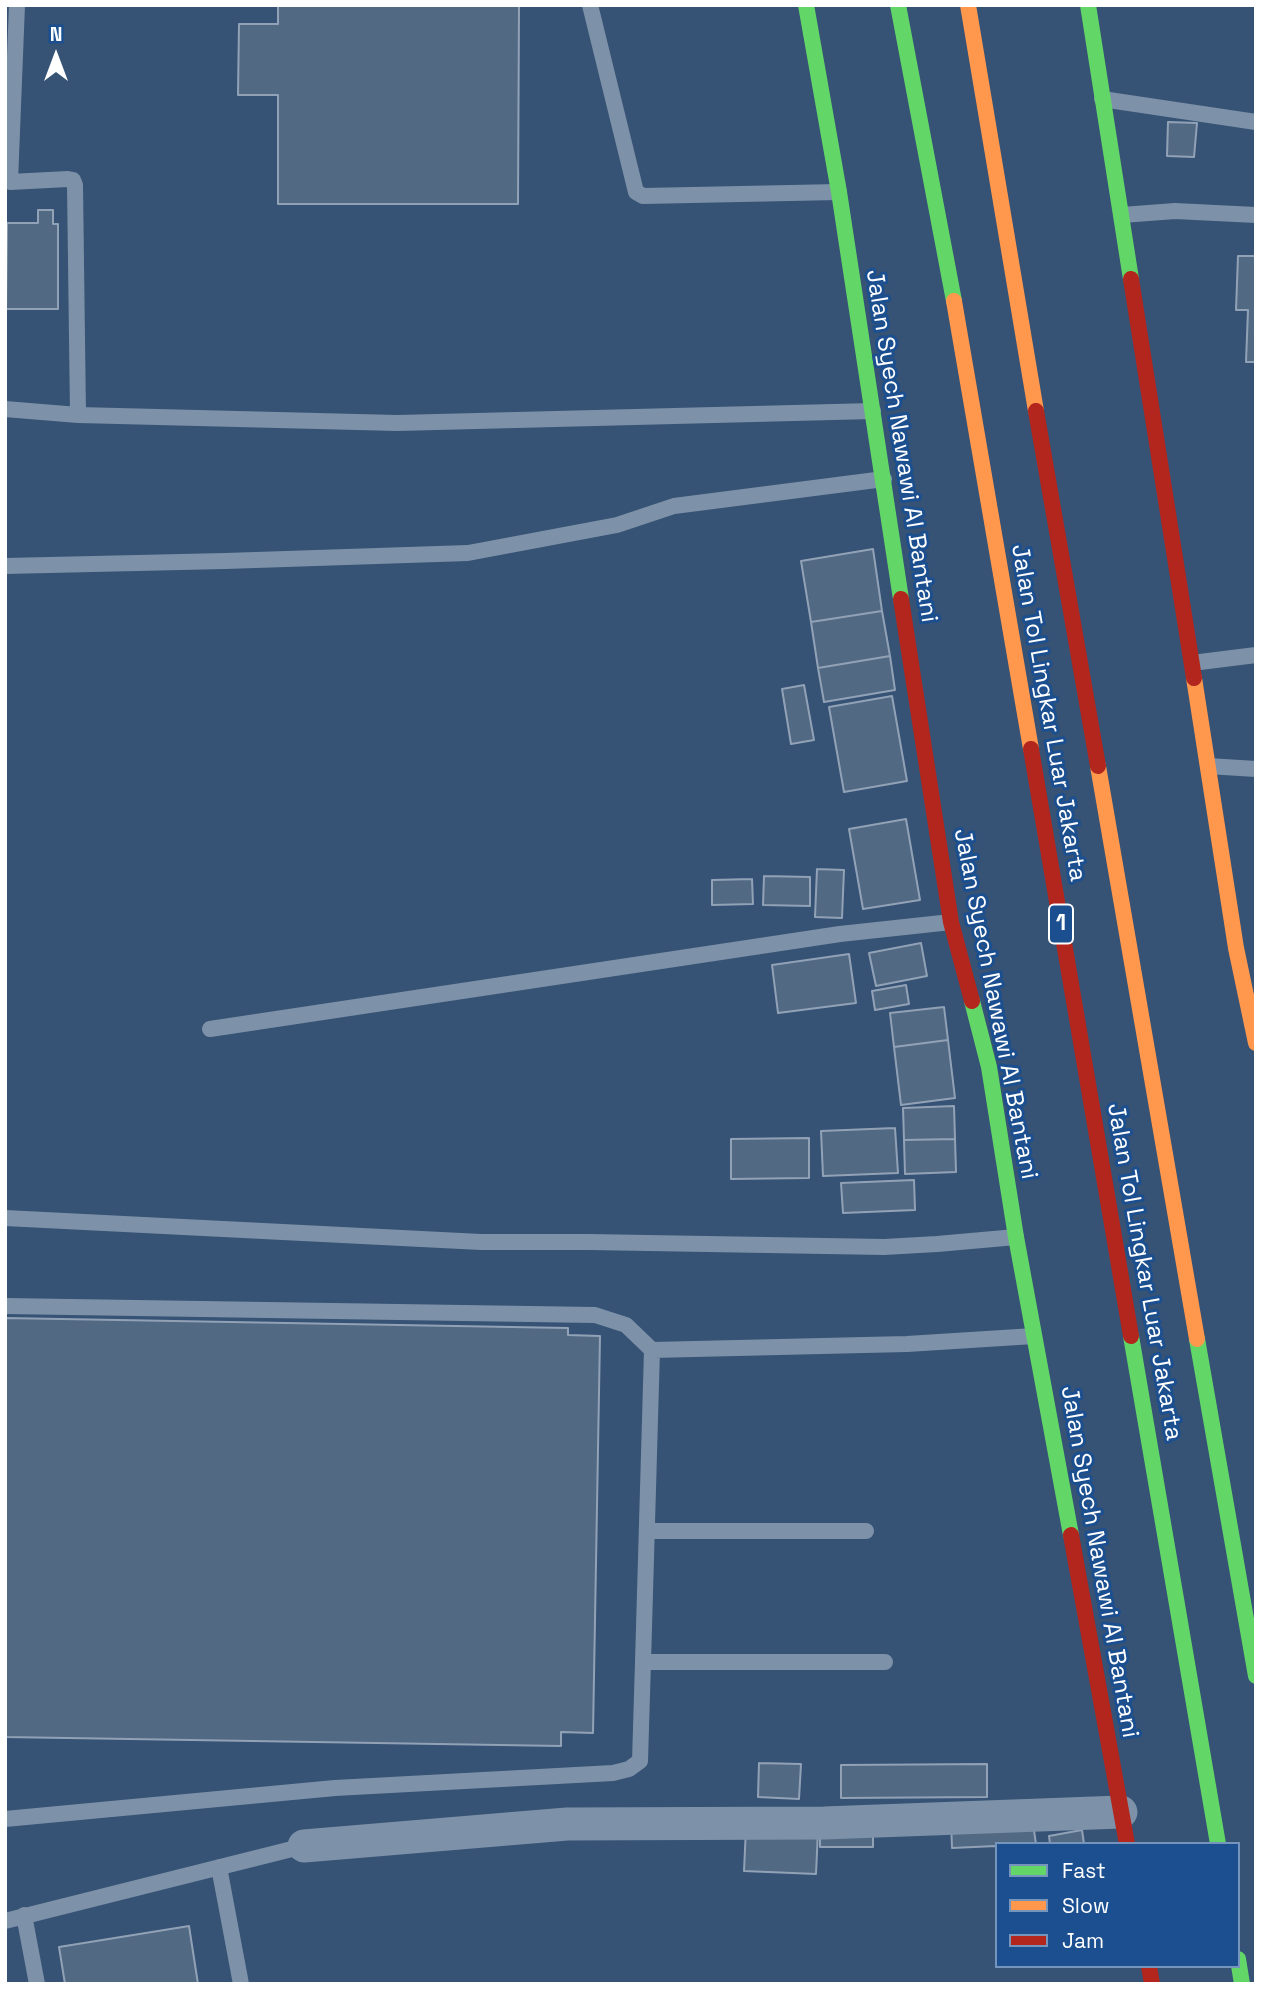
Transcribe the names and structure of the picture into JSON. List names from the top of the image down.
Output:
{
  "streets": {
    "highway": ["Jalan Syech Nawawi Al Bantani", "Jalan Tol Lingkar Luar Jakarta", "1"]
  },
  "legend": ["Fast", "Slow", "Jam"],
  "north": "top"
}
